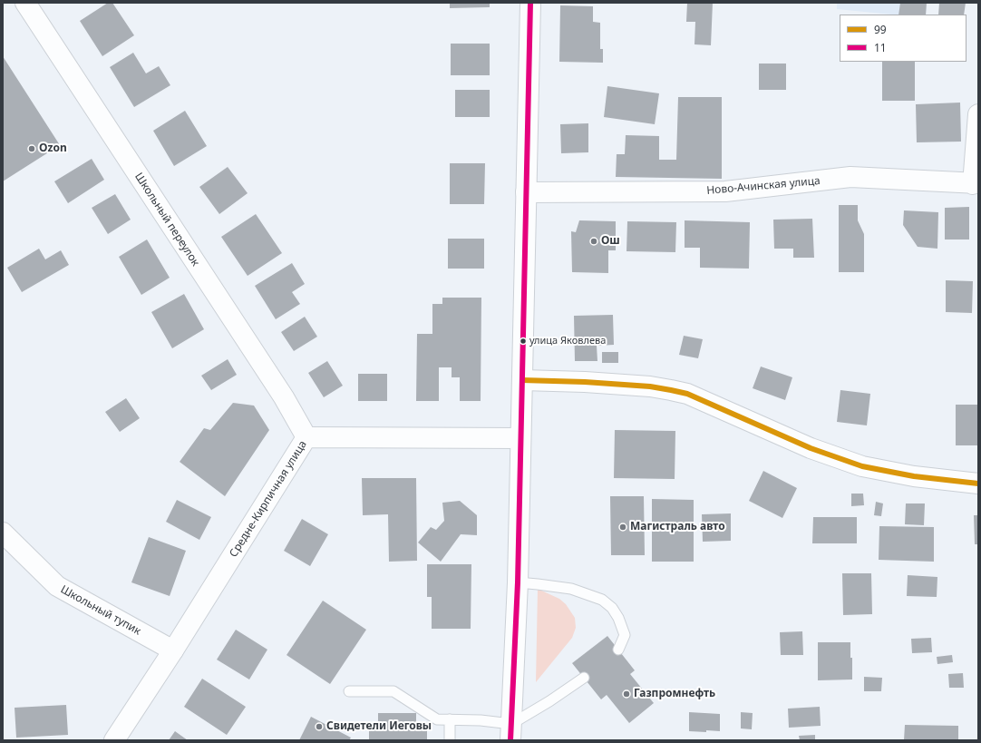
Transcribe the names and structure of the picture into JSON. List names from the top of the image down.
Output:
{
  "streets": {
    "street": [
      "Ново-Ачинская улица",
      "Школьный переулок",
      "Средне-Кирпичная улица",
      "Школьный тупик"
    ]
  },
  "crossings": [
    ["Школьный переулок", "Средне-Кирпичная улица"],
    ["Средне-Кирпичная улица", "Школьный тупик"]
  ],
  "places": [
    "Ozon",
    "Ош",
    "улица Яковлева",
    "Магистраль авто",
    "Газпромнефть",
    "Свидетели Иеговы"
  ],
  "lines": ["transit line 11", "transit line 99"],
  "legend": ["99", "11"]
}
